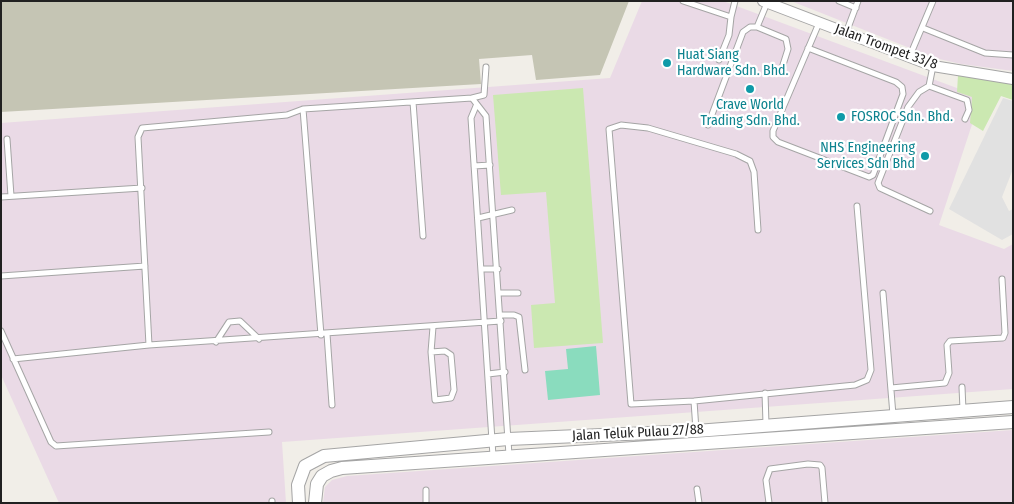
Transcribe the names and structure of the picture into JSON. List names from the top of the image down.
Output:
{
  "streets": {
    "street": ["Jalan Trompet 33/8", "Jalan Teluk Pulau 27/88"]
  },
  "places": [
    "Huat Siang Hardware Sdn. Bhd.",
    "Crave World Trading Sdn. Bhd.",
    "FOSROC Sdn. Bhd.",
    "NHS Engineering Services Sdn Bhd"
  ]
}
